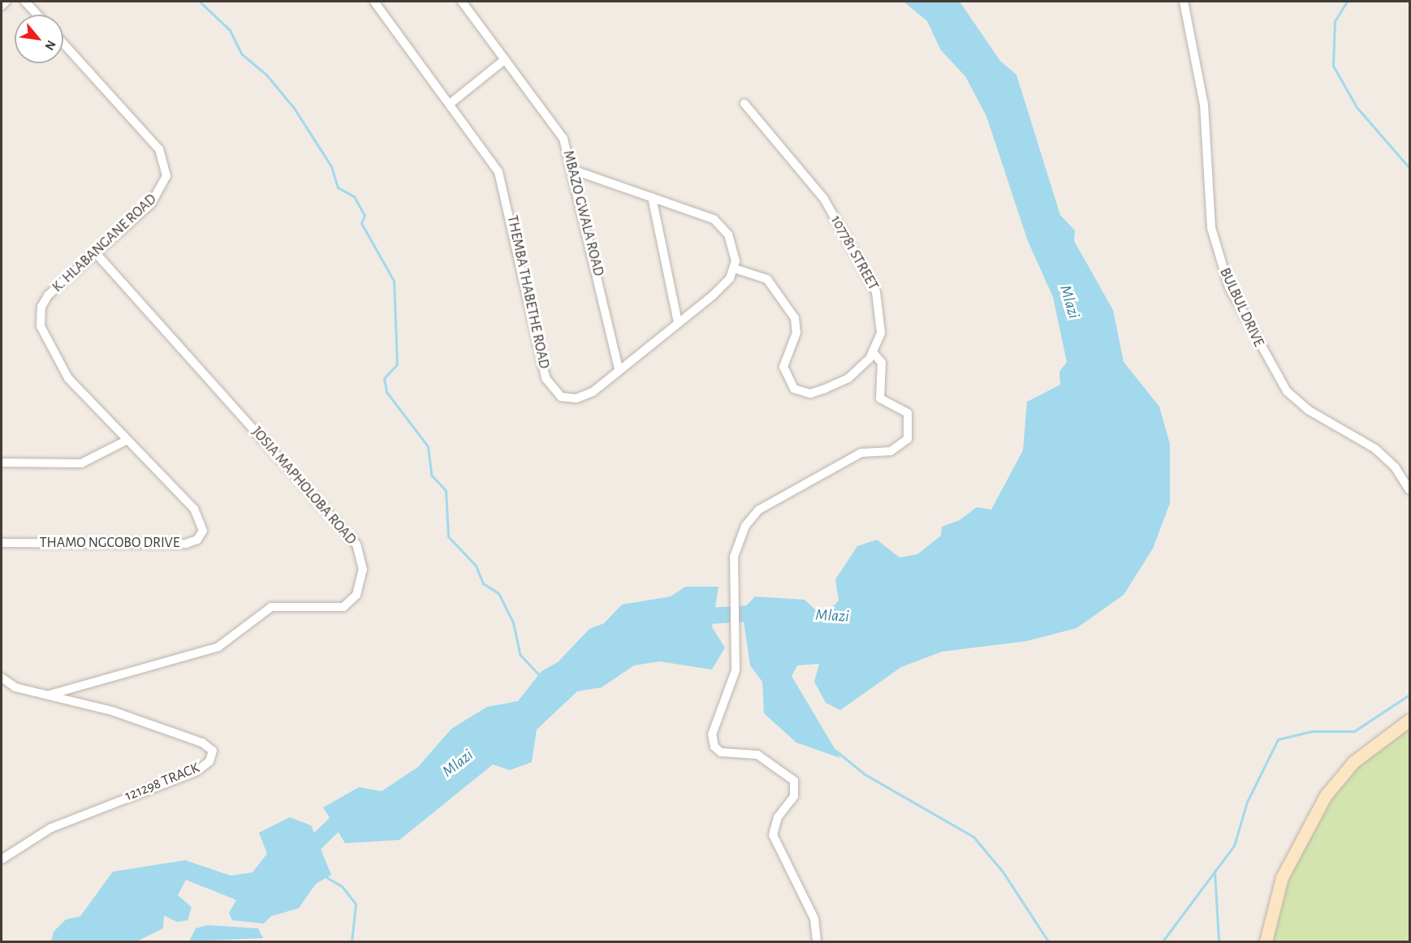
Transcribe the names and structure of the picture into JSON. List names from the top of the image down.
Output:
{
  "streets": {
    "street": [
      "MBAZO GWALA ROAD",
      "K. HLABANGANE ROAD",
      "107781 STREET",
      "THEMBA THABETHE ROAD",
      "BULBUL DRIVE",
      "JOSIA MAPHOLOBA ROAD",
      "THAMO NGCOBO DRIVE",
      "121298 TRACK"
    ]
  },
  "crossings": [
    ["MBAZO GWALA ROAD", "THEMBA THABETHE ROAD"],
    ["K. HLABANGANE ROAD", "JOSIA MAPHOLOBA ROAD"],
    ["K. HLABANGANE ROAD", "THAMO NGCOBO DRIVE"],
    ["107781 STREET", "THEMBA THABETHE ROAD"],
    ["JOSIA MAPHOLOBA ROAD", "121298 TRACK"]
  ],
  "water": ["Mlazi"],
  "north": "bottom right"
}
